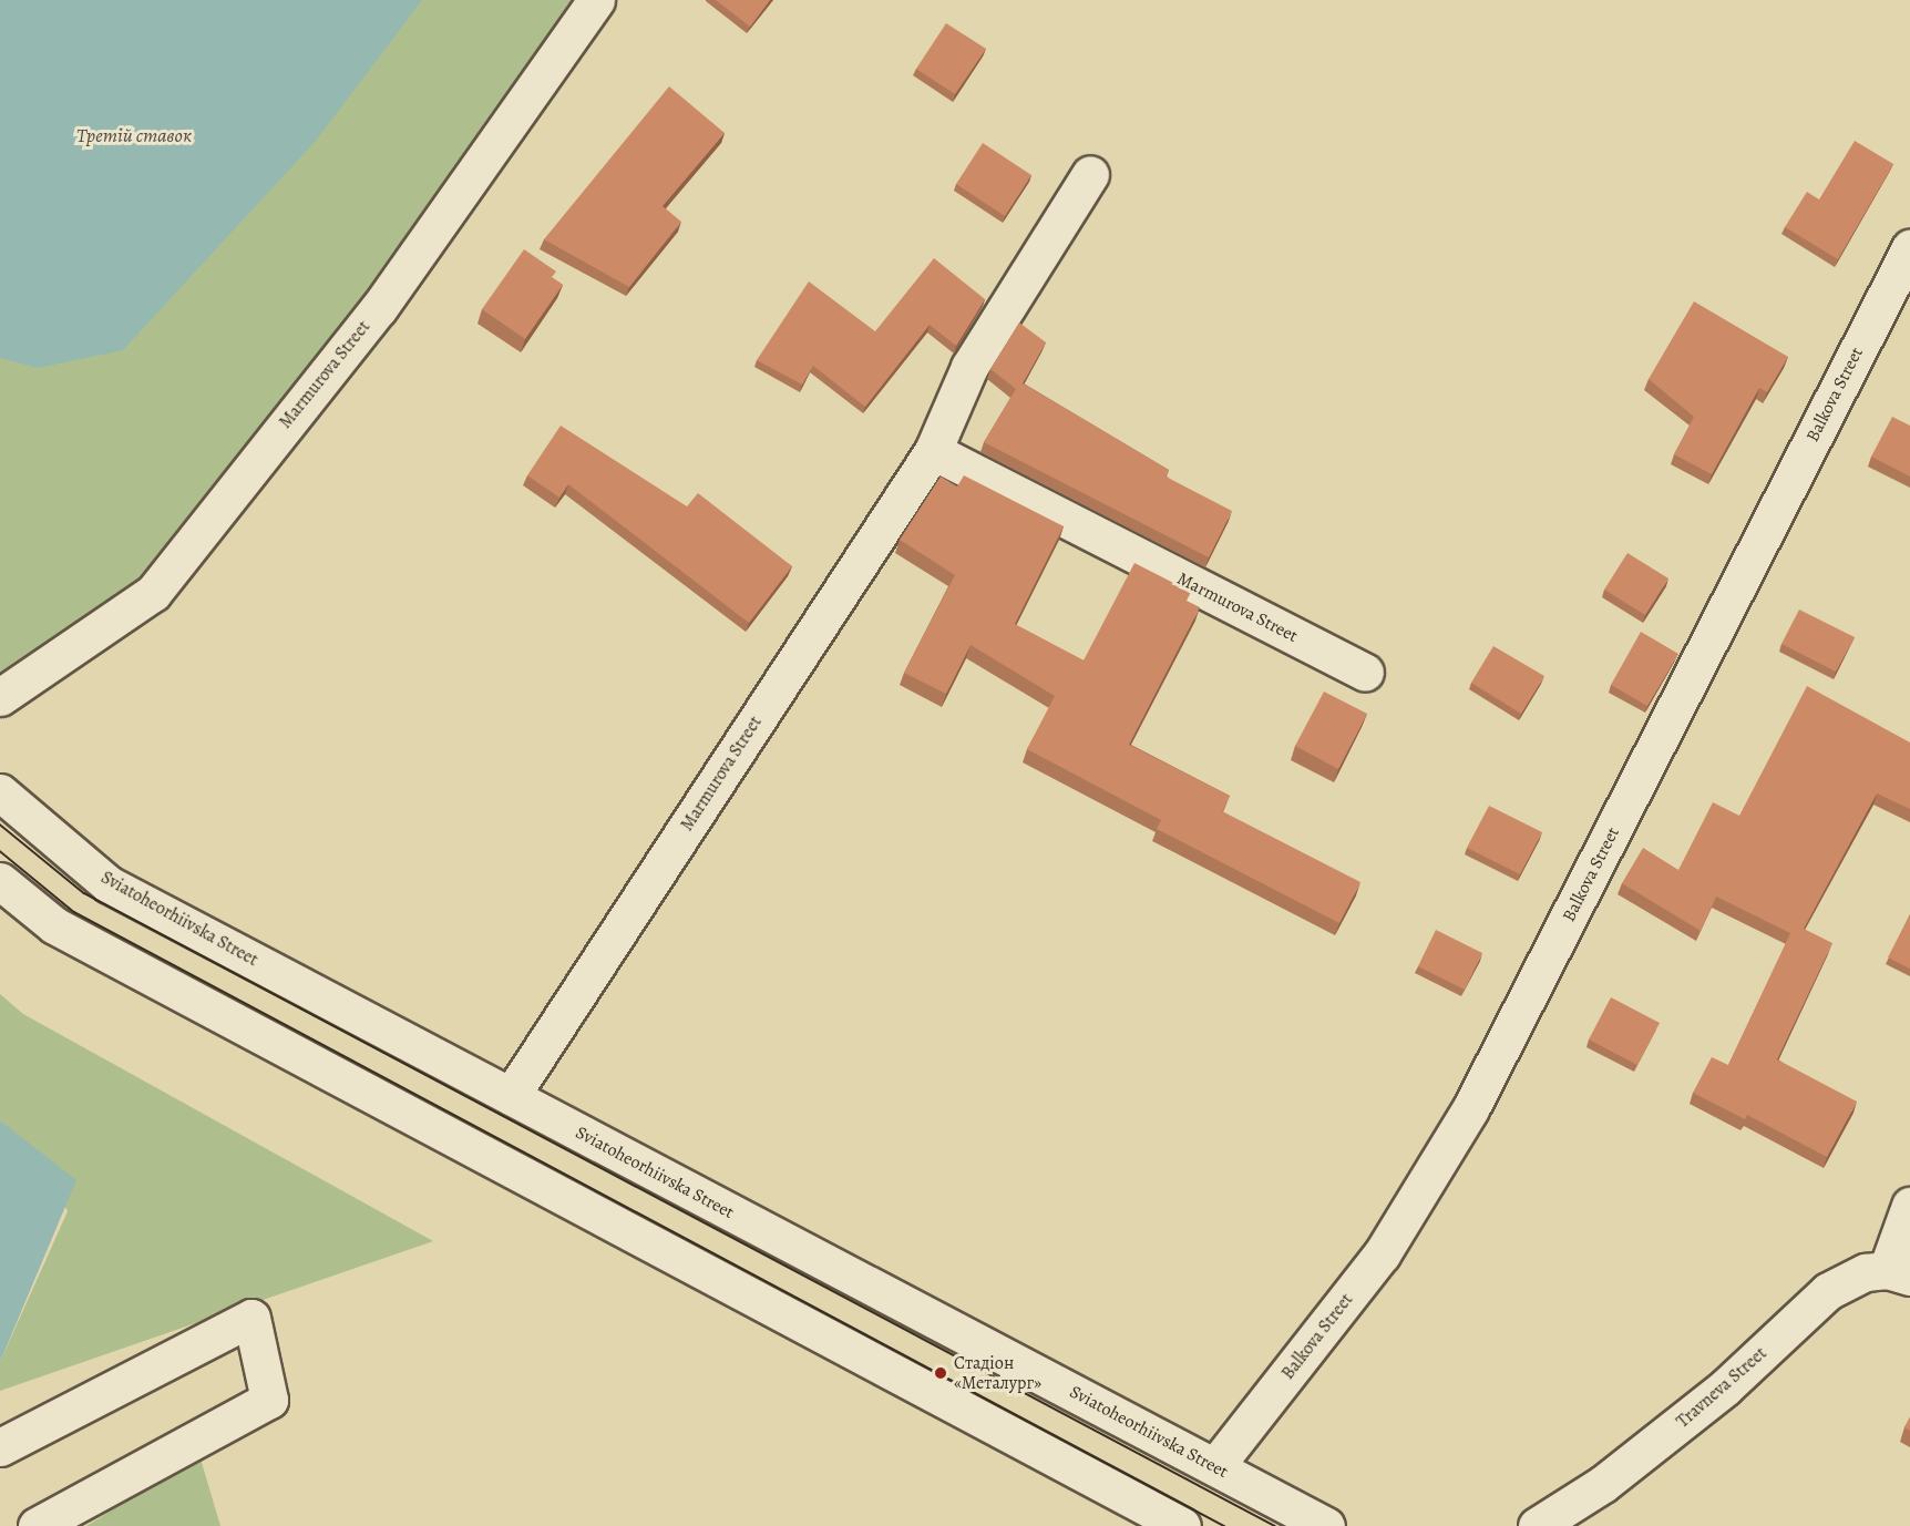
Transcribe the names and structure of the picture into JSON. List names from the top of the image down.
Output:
{
  "streets": {
    "street": [
      "Marmurova Street",
      "Balkova Street",
      "Sviatoheorhiivska Street",
      "Travneva Street"
    ]
  },
  "crossings": [
    ["Marmurova Street", "Sviatoheorhiivska Street"],
    ["Balkova Street", "Sviatoheorhiivska Street"]
  ],
  "water": ["Третій ставок"],
  "places": ["Стадіон «Металург»"]
}
